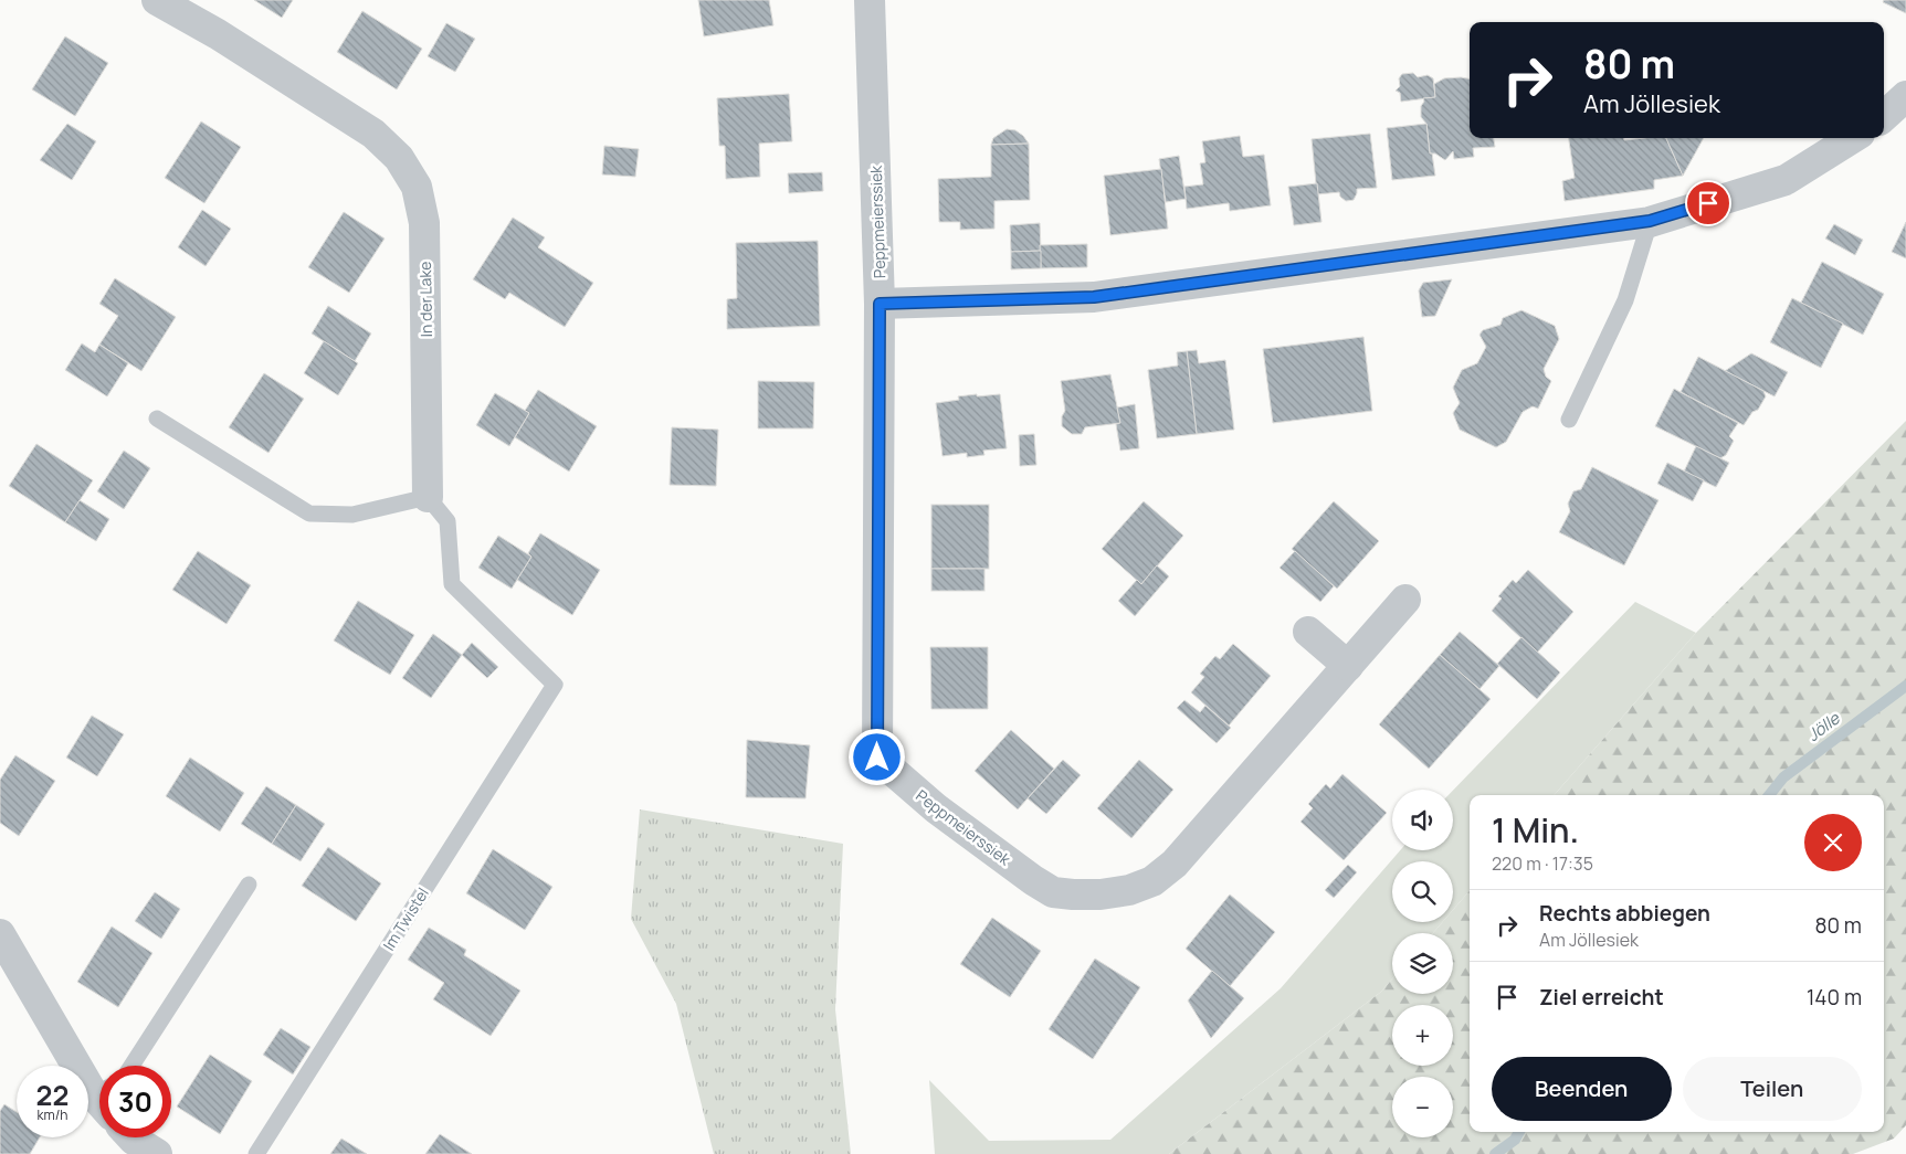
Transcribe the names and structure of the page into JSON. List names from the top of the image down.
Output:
{
  "streets": {
    "street": ["Peppmeierssiek", "In der Lake"],
    "lane": ["Im Twistel"]
  },
  "crossings": [
    ["In der Lake", "Im Twistel"]
  ],
  "water": ["Jölle"],
  "page": {
    "turn": ["80 m", "Am Jöllesiek"],
    "map_buttons": ["+", "−"],
    "heading": ["1 Min.", "220 m · 17:35"],
    "list": [
      {
        "name": "Rechts abbiegen",
        "note": "Am Jöllesiek",
        "value": "80 m"
      },
      {
        "name": "Ziel erreicht",
        "value": "140 m"
      }
    ],
    "buttons": ["Beenden", "Teilen"],
    "speed": "22 km/h",
    "limit": "30"
  }
}
